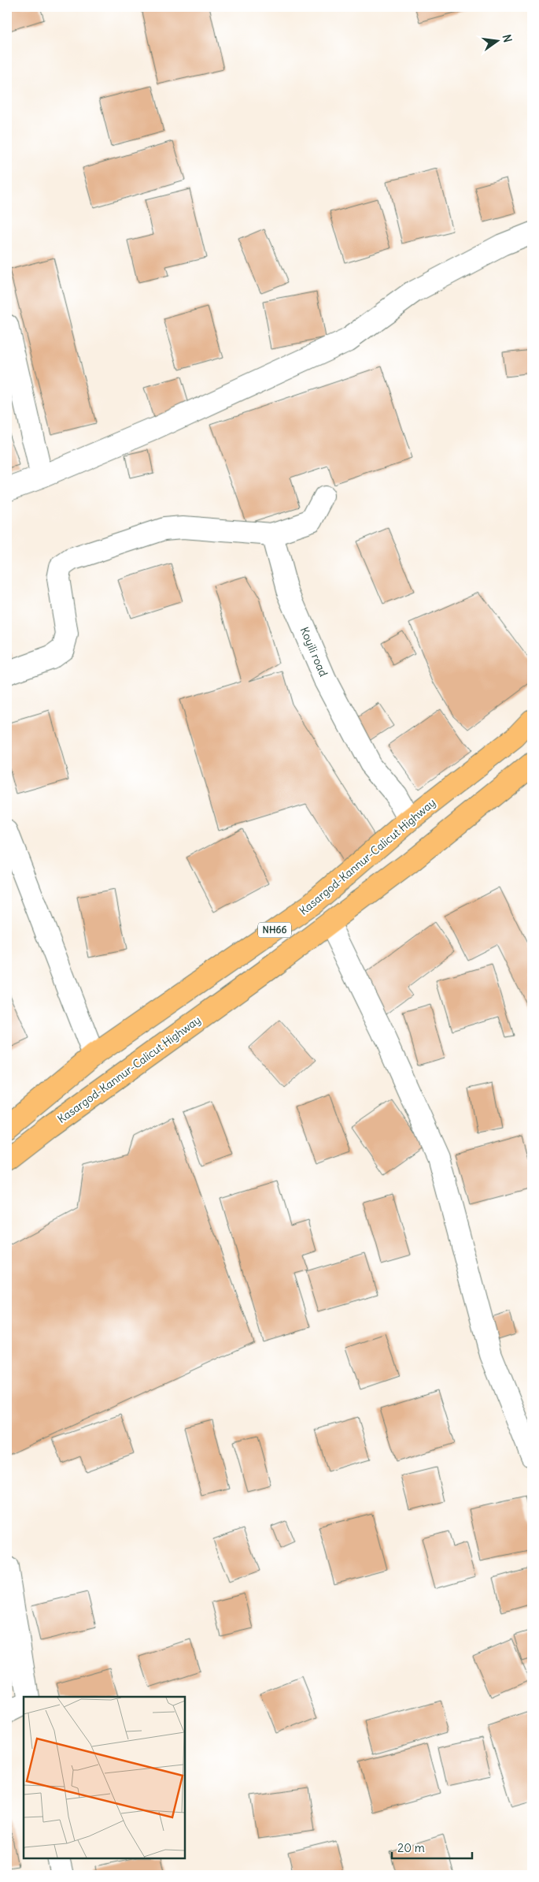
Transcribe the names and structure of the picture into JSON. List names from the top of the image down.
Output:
{
  "streets": {
    "highway": ["Kasargod-Kannur-Calicut Highway", "NH66"],
    "street": ["Koyili road"]
  },
  "crossings": [
    ["Koyili road", "Kasargod-Kannur-Calicut Highway"]
  ],
  "scale_bar": "20 m",
  "north": "right"
}
